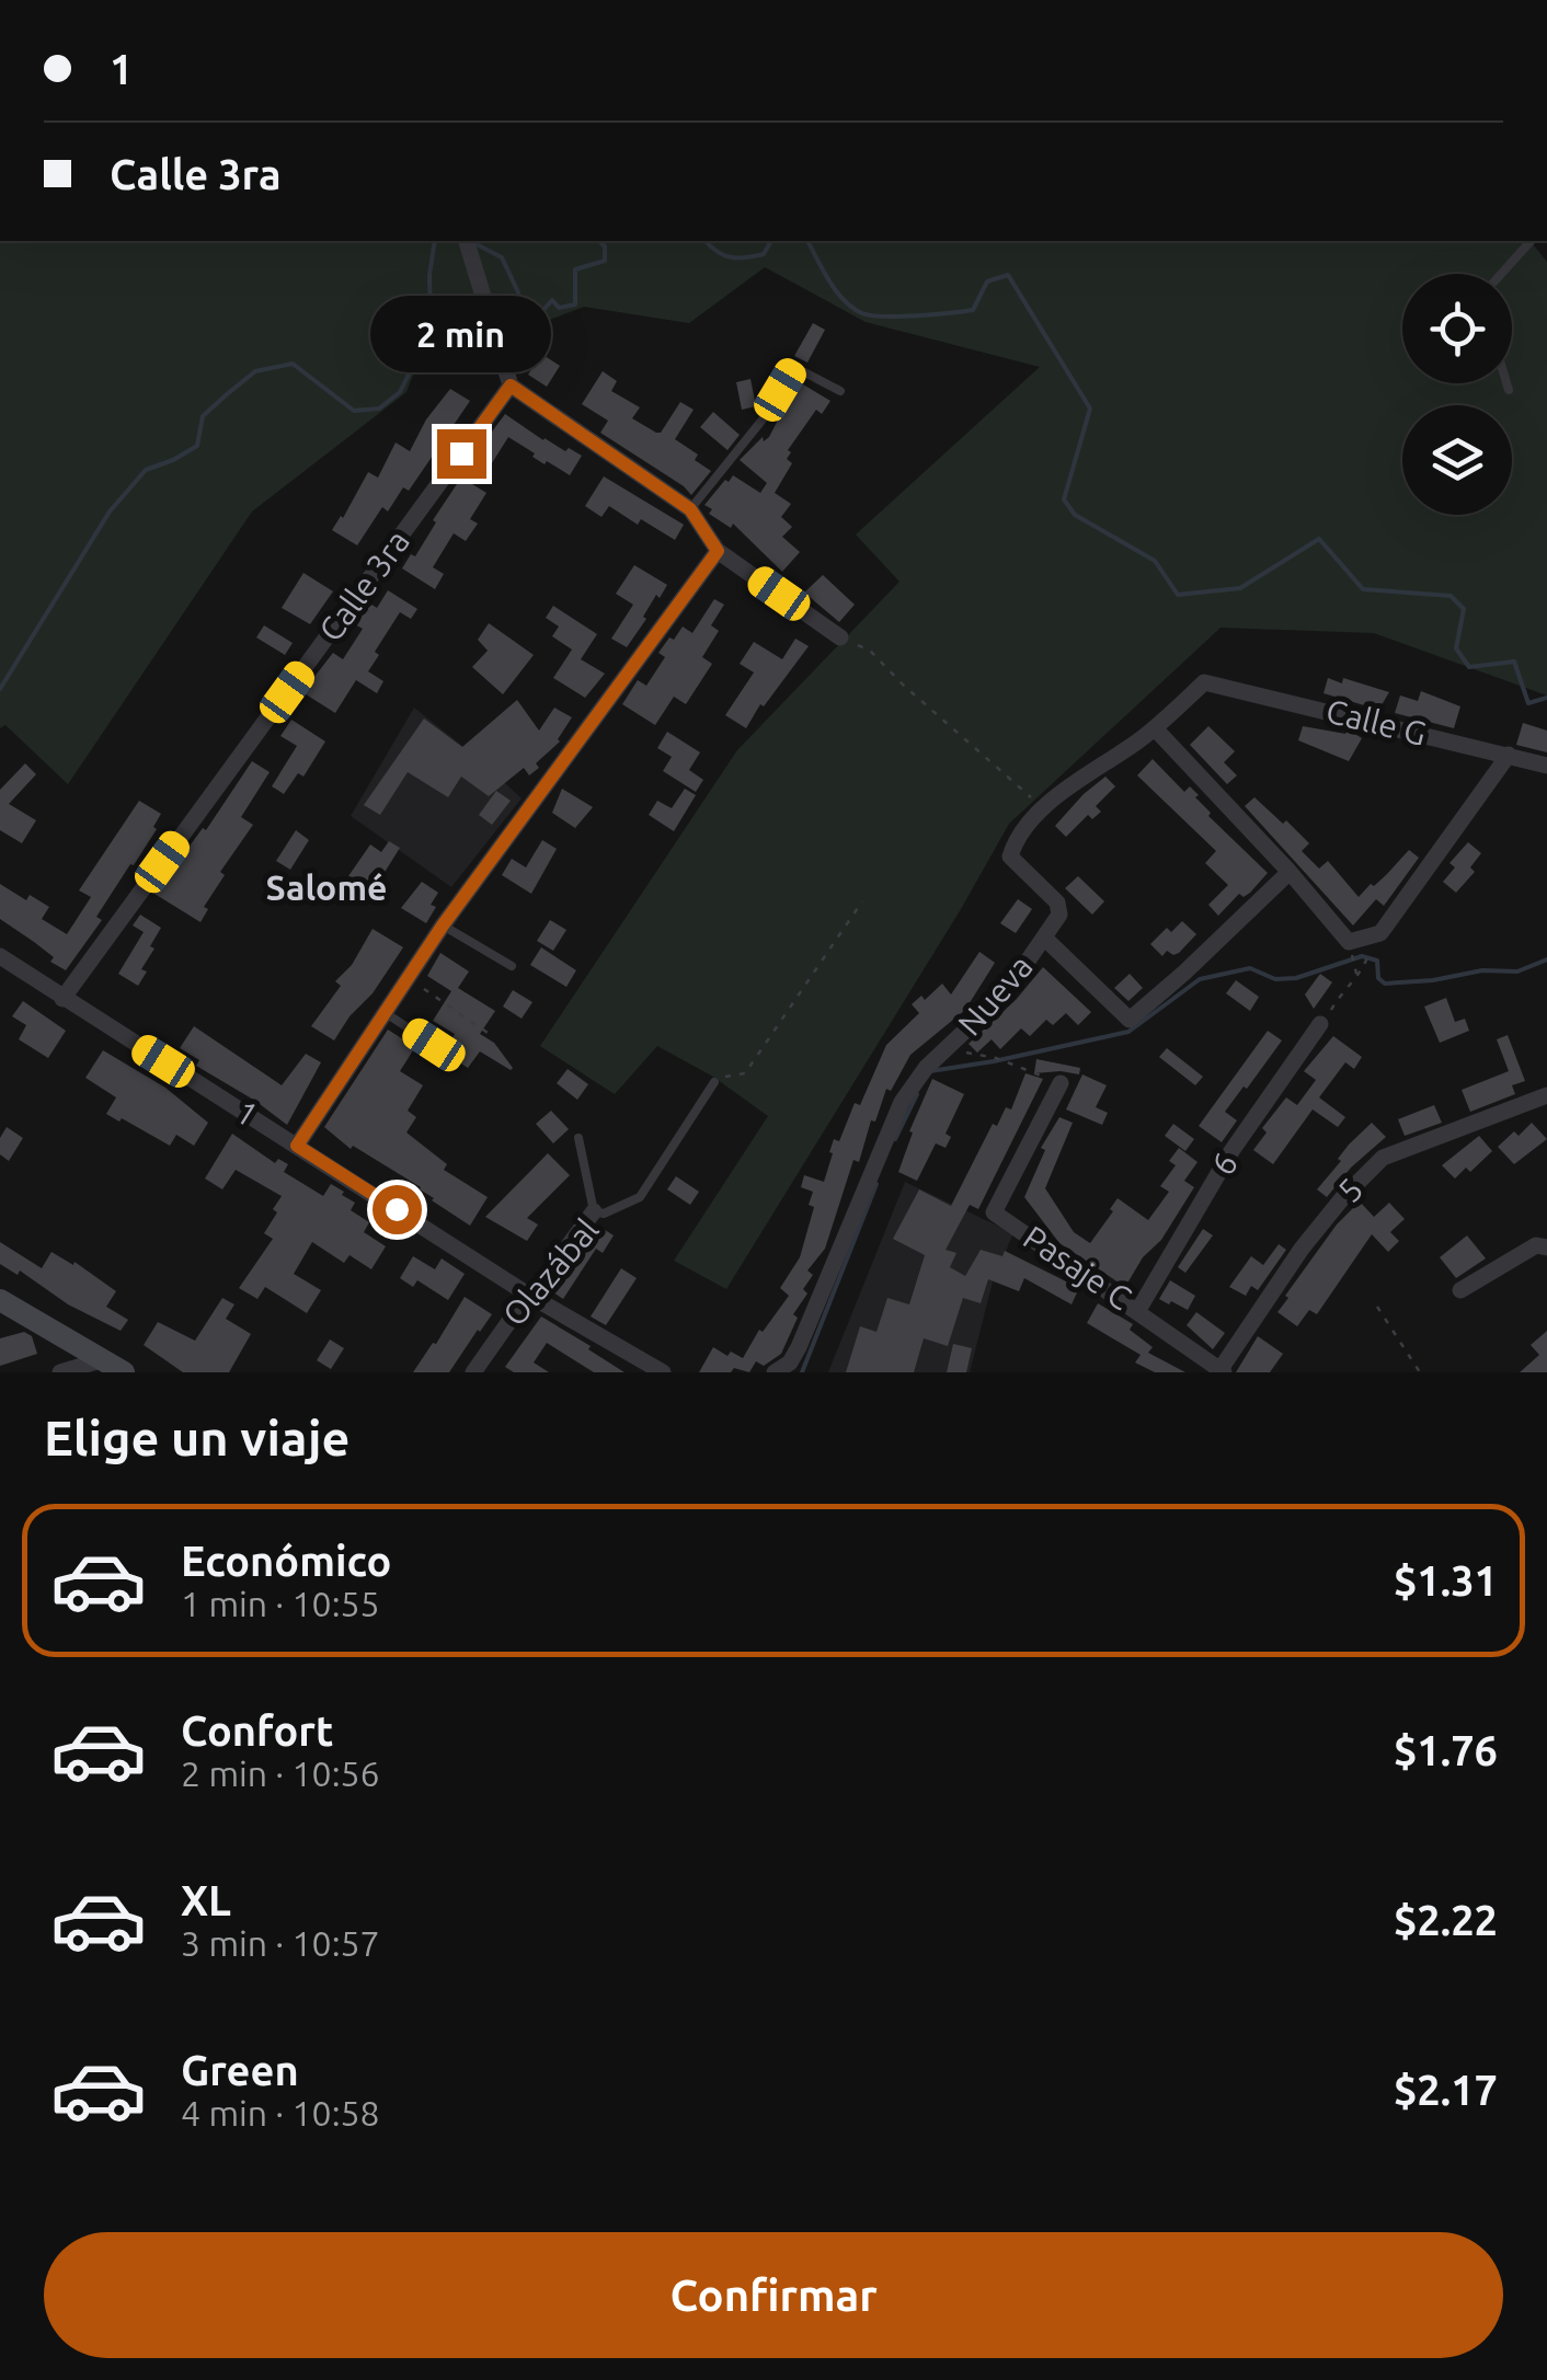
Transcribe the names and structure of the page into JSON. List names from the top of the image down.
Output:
{
  "streets": {
    "street": [
      "Calle 3ra",
      "Calle G",
      "Nueva",
      "1",
      "6",
      "5",
      "Pasaje C",
      "Olazábal"
    ]
  },
  "crossings": [
    ["Calle 3ra", "1"],
    ["Calle G", "Nueva"],
    ["1", "Olazábal"],
    ["6", "Pasaje C"],
    ["5", "Pasaje C"]
  ],
  "districts": ["Salomé"],
  "page": {
    "banner": ["1", "Calle 3ra"],
    "bubble": "2 min",
    "heading": "Elige un viaje",
    "list": [
      {
        "name": "Económico",
        "note": "1 min · 10:55",
        "value": "$1.31"
      },
      {
        "name": "Confort",
        "note": "2 min · 10:56",
        "value": "$1.76"
      },
      {
        "name": "XL",
        "note": "3 min · 10:57",
        "value": "$2.22"
      },
      {
        "name": "Green",
        "note": "4 min · 10:58",
        "value": "$2.17"
      }
    ],
    "buttons": "Confirmar"
  }
}
